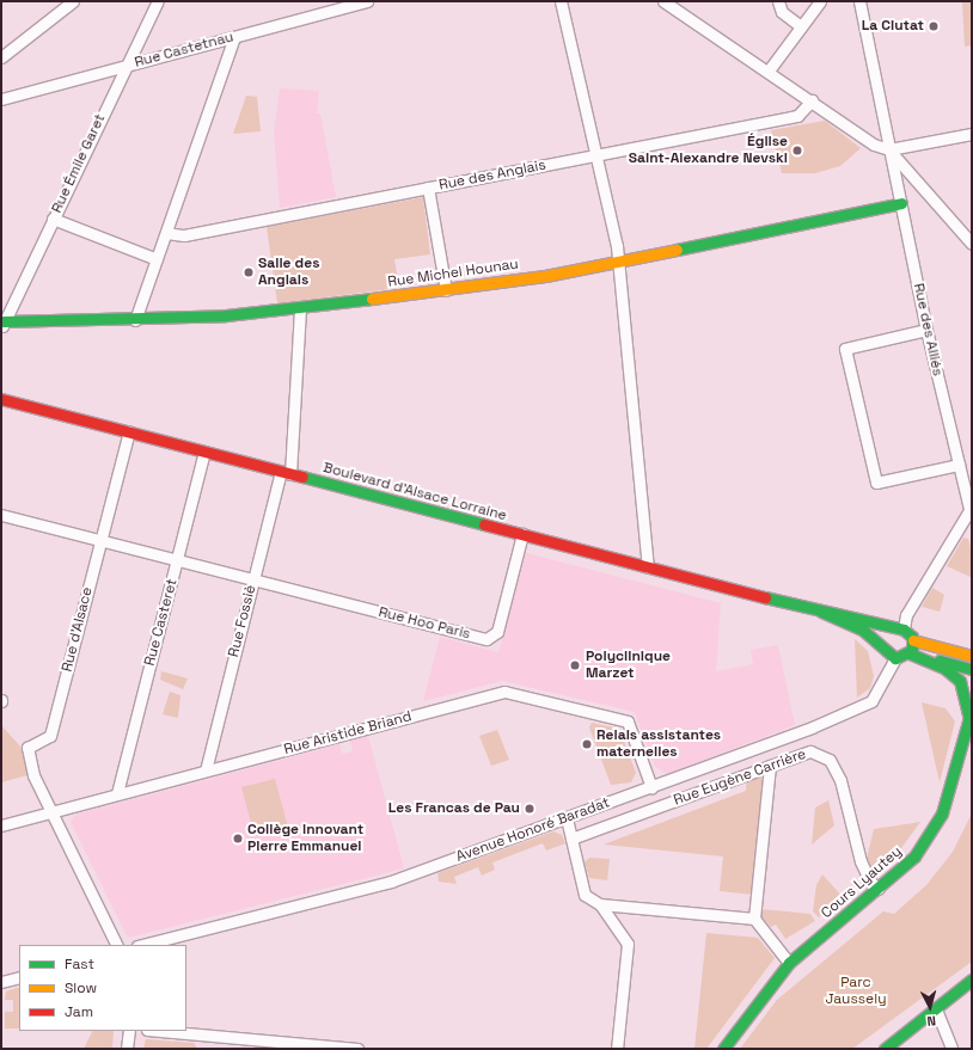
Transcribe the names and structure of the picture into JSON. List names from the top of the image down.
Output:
{
  "streets": {
    "main road": ["Rue Michel Hounau", "Boulevard d'Alsace Lorraine", "Cours Lyautey"],
    "street": [
      "Rue Castetnau",
      "Rue Émile Garet",
      "Rue des Anglais",
      "Rue des Alliés",
      "Rue Fossiè",
      "Rue Casteret",
      "Rue Hoo Paris",
      "Rue d'Alsace",
      "Rue Aristide Briand",
      "Rue Eugène Carrière",
      "Avenue Honoré Baradat"
    ]
  },
  "crossings": [
    ["Rue Castetnau", "Rue Émile Garet"],
    ["Rue Émile Garet", "Rue Michel Hounau"],
    ["Rue Michel Hounau", "Rue des Alliés"],
    ["Rue Michel Hounau", "Rue Fossiè"],
    ["Boulevard d'Alsace Lorraine", "Rue Fossiè"],
    ["Boulevard d'Alsace Lorraine", "Rue Casteret"],
    ["Boulevard d'Alsace Lorraine", "Rue Hoo Paris"],
    ["Boulevard d'Alsace Lorraine", "Rue d'Alsace"],
    ["Boulevard d'Alsace Lorraine", "Avenue Honoré Baradat"],
    ["Rue Fossiè", "Rue Hoo Paris"],
    ["Rue Fossiè", "Rue Aristide Briand"],
    ["Rue Casteret", "Rue Hoo Paris"],
    ["Rue Casteret", "Rue Aristide Briand"],
    ["Rue Hoo Paris", "Rue d'Alsace"],
    ["Rue d'Alsace", "Rue Aristide Briand"],
    ["Rue Aristide Briand", "Avenue Honoré Baradat"],
    ["Rue Eugène Carrière", "Cours Lyautey"]
  ],
  "parks": ["Parc Jaussely"],
  "places": [
    "La Ciutat",
    "Église Saint-Alexandre Nevski",
    "Salle des Anglais",
    "Polyclinique Marzet",
    "Relais assistantes maternelles",
    "Les Francas de Pau",
    "Collège innovant Pierre Emmanuel"
  ],
  "legend": ["Fast", "Slow", "Jam"],
  "north": "bottom"
}
